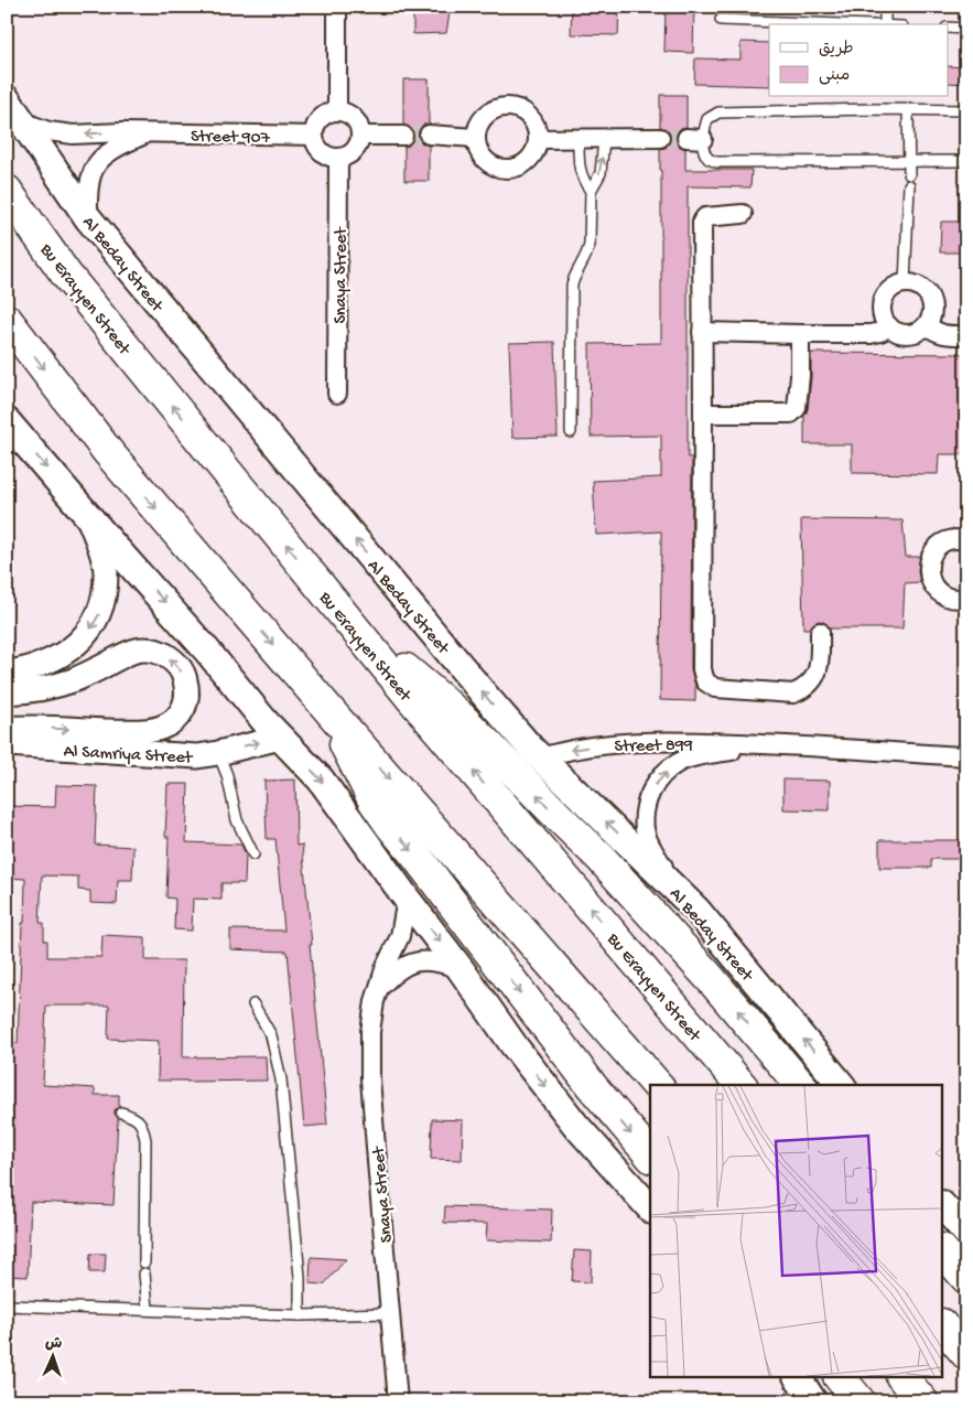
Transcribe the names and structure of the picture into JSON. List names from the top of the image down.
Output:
{
  "streets": {
    "highway": ["Bu Erayyen Street"],
    "main road": ["Al Beday Street"],
    "street": [
      "Street 907",
      "Snaya Street",
      "Street 899",
      "Al Samriya Street"
    ]
  },
  "crossings": [
    ["Street 907", "Al Beday Street"],
    ["Street 907", "Snaya Street"],
    ["Al Beday Street", "Street 899"]
  ],
  "legend": ["طريق", "مبنى"],
  "north": "top"
}
